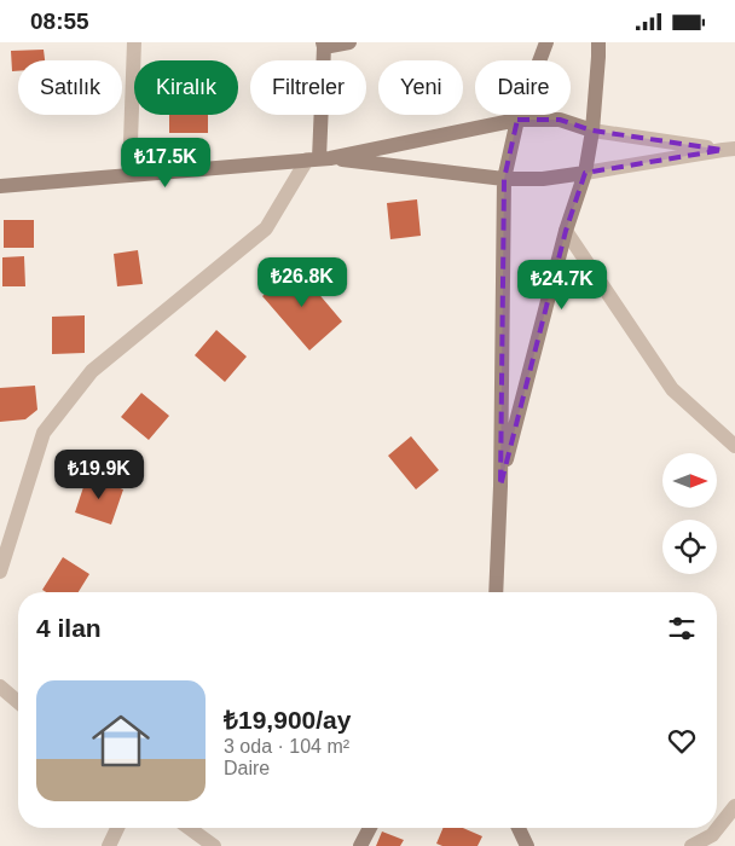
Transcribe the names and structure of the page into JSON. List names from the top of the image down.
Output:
{
  "north": "right",
  "page": {
    "status": "08:55",
    "chip": [
      "Satılık",
      "Kiralık",
      "Filtreler",
      "Yeni",
      "Daire"
    ],
    "price": [
      "₺17.5K",
      "₺26.8K",
      "₺24.7K",
      "₺19.9K"
    ],
    "heading": "4 ilan",
    "list": [
      {
        "name": "₺19,900/ay",
        "note": "3 oda · 104 m² · Daire"
      }
    ]
  }
}
